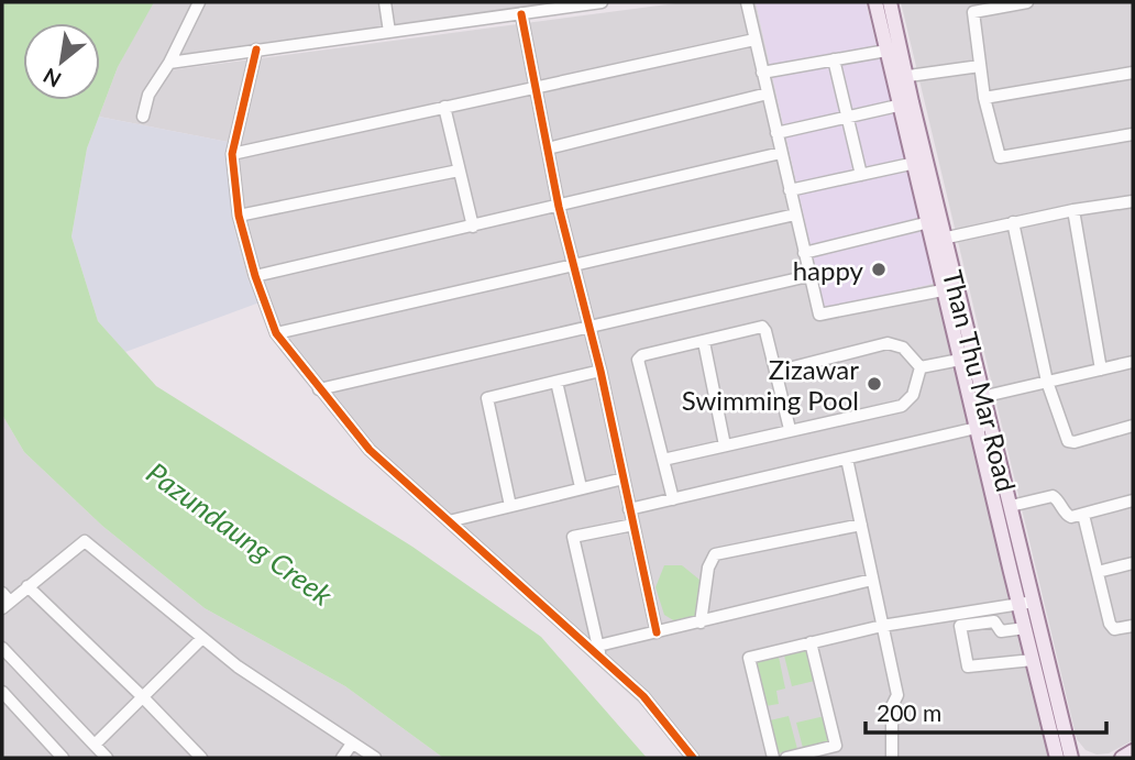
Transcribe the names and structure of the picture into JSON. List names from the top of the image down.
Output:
{
  "streets": {
    "main road": ["Than Thu Mar Road"]
  },
  "water": ["Pazundaung Creek"],
  "places": ["happy", "Zizawar Swimming Pool"],
  "scale_bar": "200 m",
  "north": "bottom left"
}
